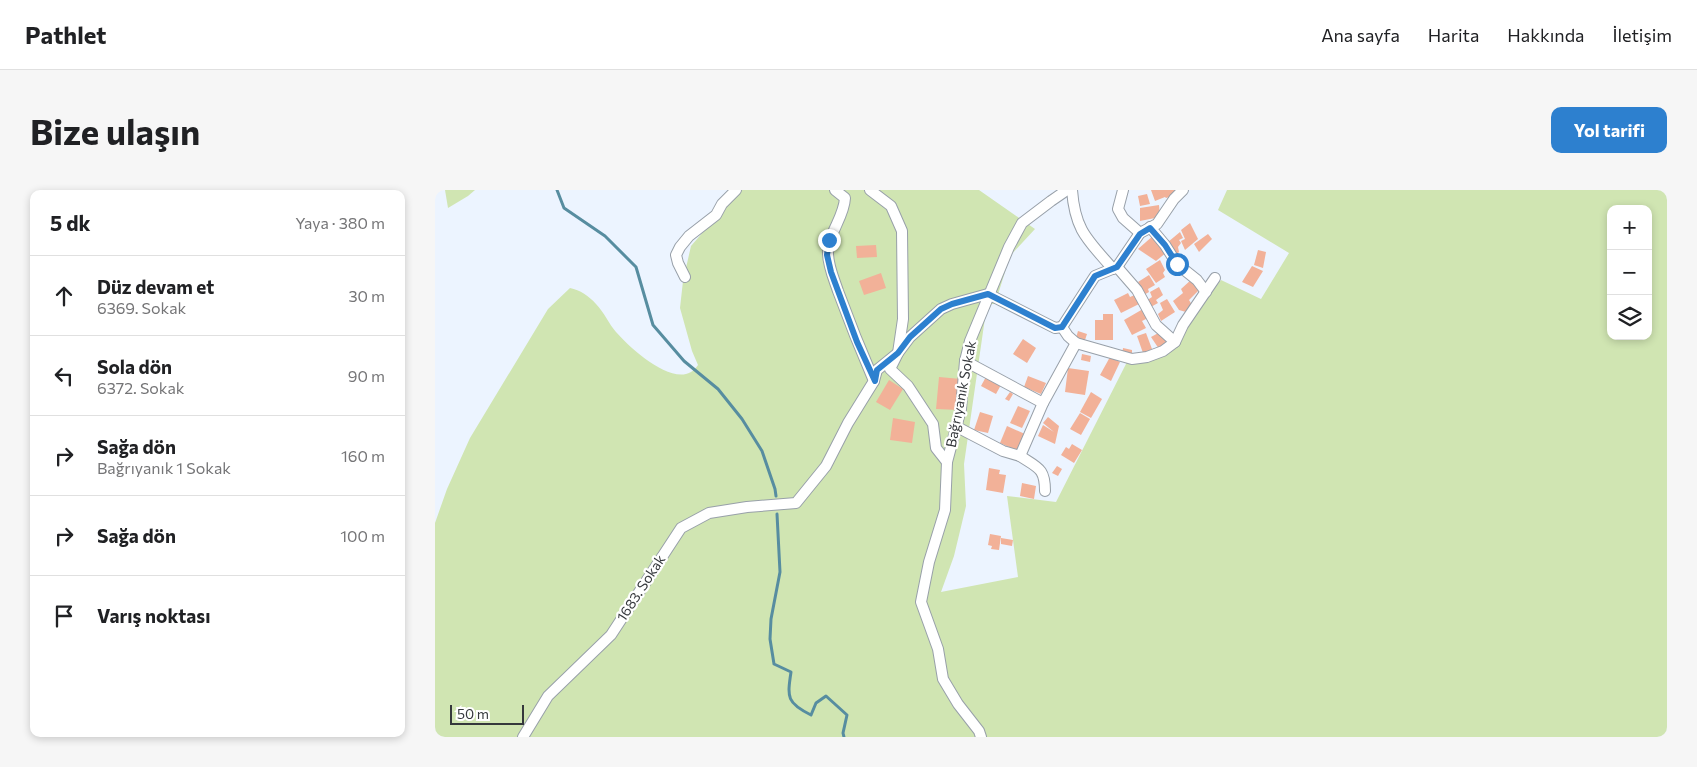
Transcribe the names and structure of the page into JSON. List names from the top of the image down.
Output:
{
  "streets": {
    "street": ["Bağrıyanık Sokak", "1683. Sokak"]
  },
  "scale_bar": "50 m",
  "page": {
    "header": "Pathlet",
    "nav": [
      "Ana sayfa",
      "Harita",
      "Hakkında",
      "İletişim"
    ],
    "buttons": "Yol tarifi",
    "title": "Bize ulaşın",
    "heading": ["5 dk", "Yaya · 380 m"],
    "map_buttons": ["+", "−"],
    "list": [
      ["Düz devam et", "6369. Sokak", "30 m"],
      ["Sola dön", "6372. Sokak", "90 m"],
      ["Sağa dön", "Bağrıyanık 1 Sokak", "160 m"],
      ["Sağa dön", "100 m"],
      "Varış noktası"
    ],
    "scale": "50 m"
  }
}
